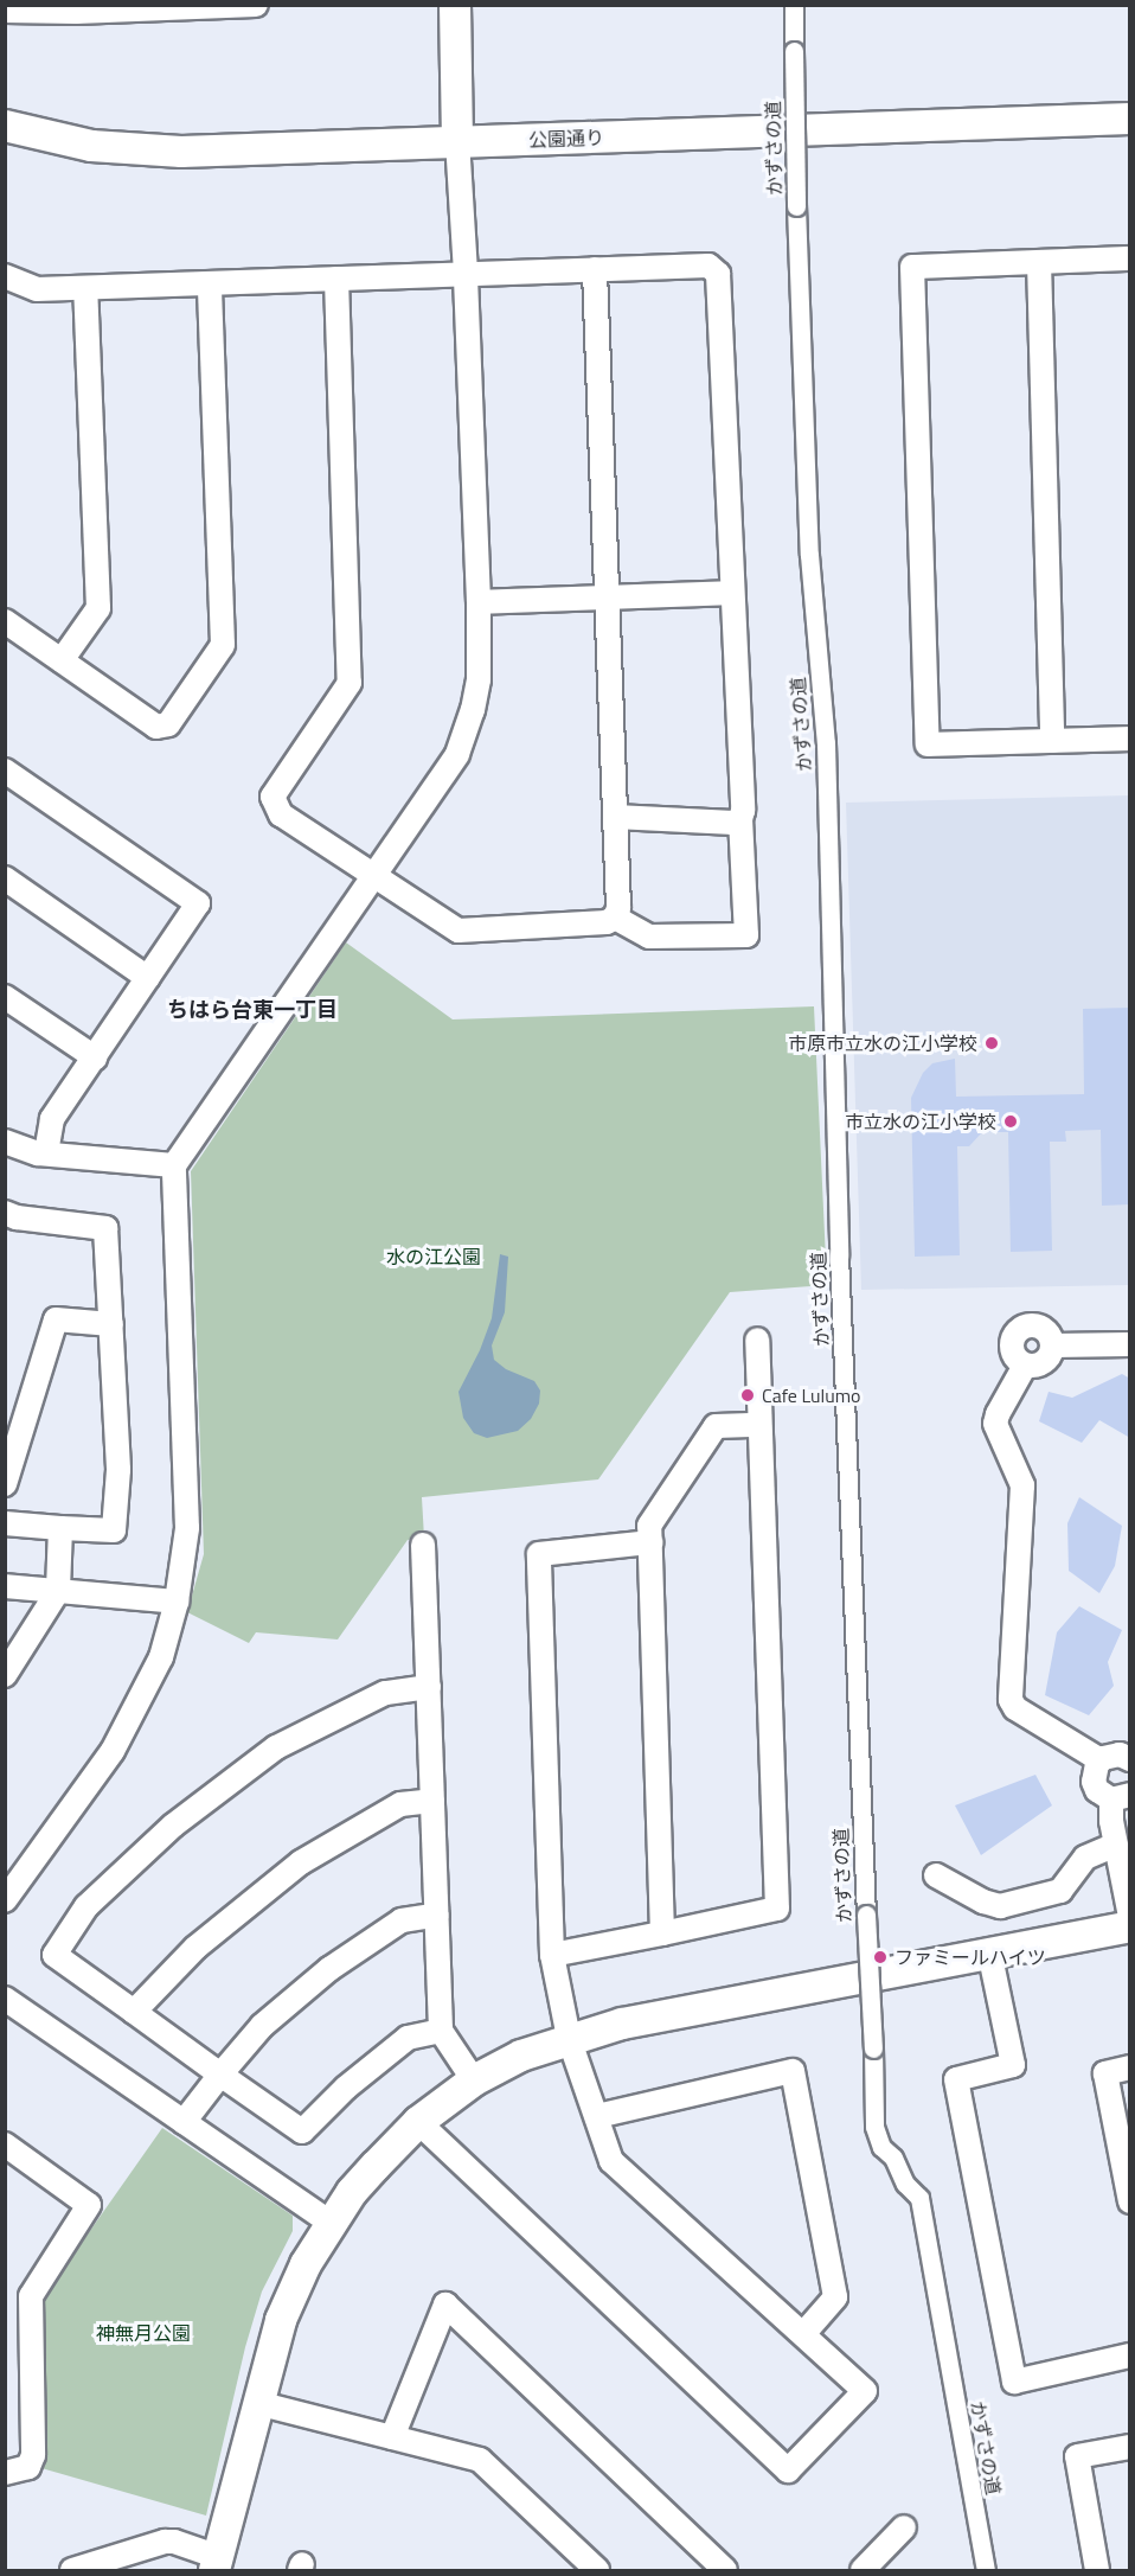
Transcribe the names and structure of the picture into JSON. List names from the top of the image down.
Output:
{
  "streets": {
    "street": ["公園通り", "かずさの道"]
  },
  "districts": ["ちはら台東一丁目"],
  "parks": ["水の江公園", "神無月公園"],
  "places": [
    "市原市立水の江小学校",
    "市立水の江小学校",
    "Cafe Lulumo",
    "ファミールハイツ"
  ]
}
